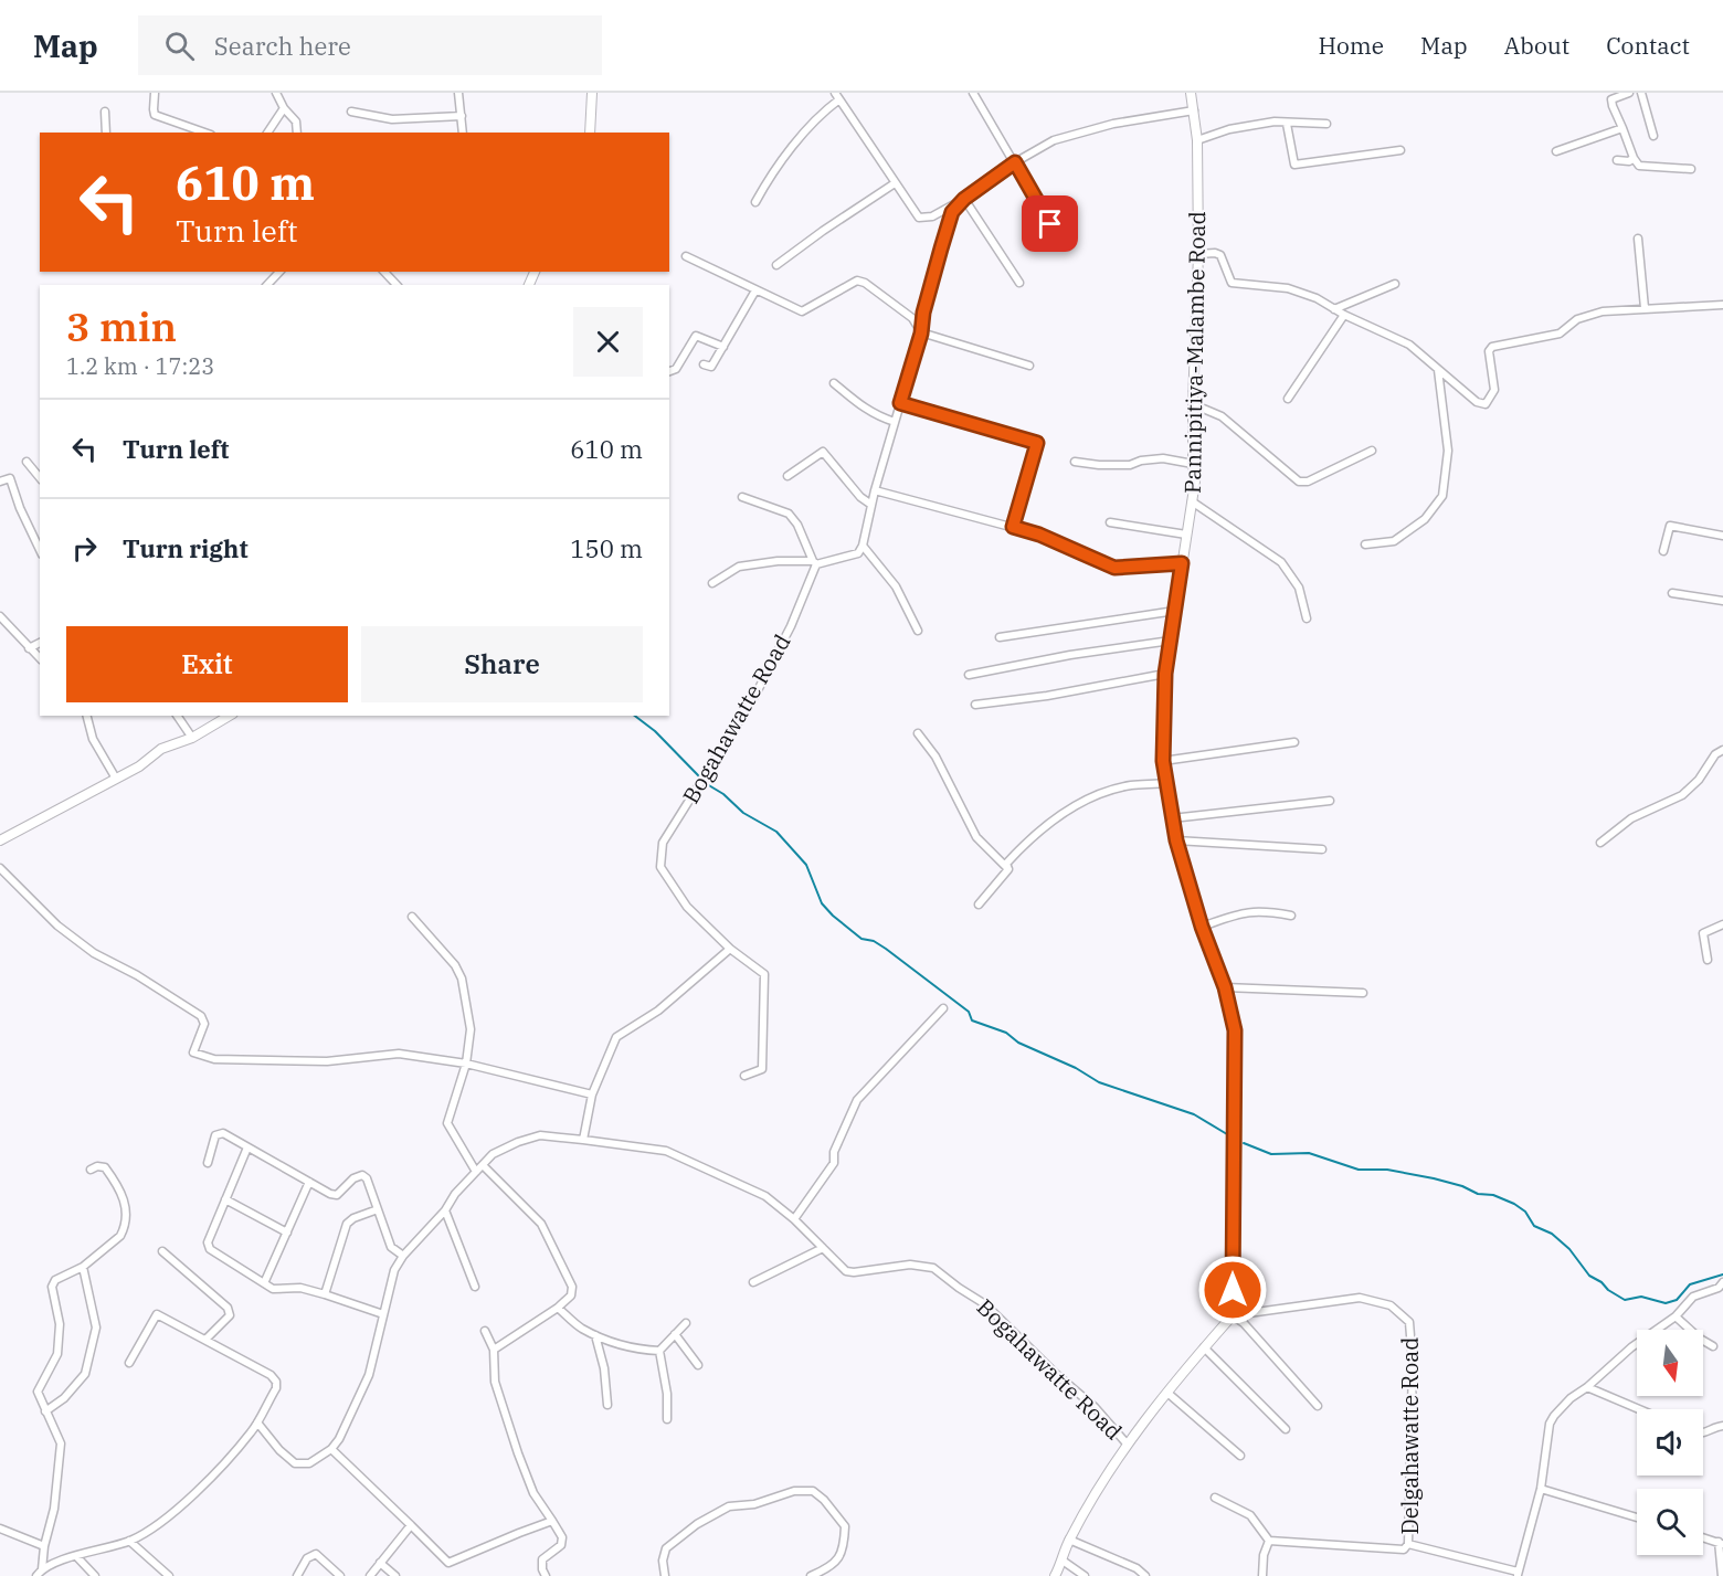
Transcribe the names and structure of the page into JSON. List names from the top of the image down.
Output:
{
  "streets": {
    "street": ["Pannipitiya-Malambe Road", "Bogahawatte Road", "Delgahawatte Road"]
  },
  "crossings": [
    ["Pannipitiya-Malambe Road", "Delgahawatte Road"]
  ],
  "north": "bottom",
  "page": {
    "header": "Map",
    "search": "Search here",
    "nav": [
      "Home",
      "Map",
      "About",
      "Contact"
    ],
    "turn": ["610 m", "Turn left"],
    "heading": ["3 min", "1.2 km · 17:23"],
    "list": [
      {
        "name": "Turn left",
        "value": "610 m"
      },
      {
        "name": "Turn right",
        "value": "150 m"
      }
    ],
    "buttons": ["Exit", "Share"]
  }
}
